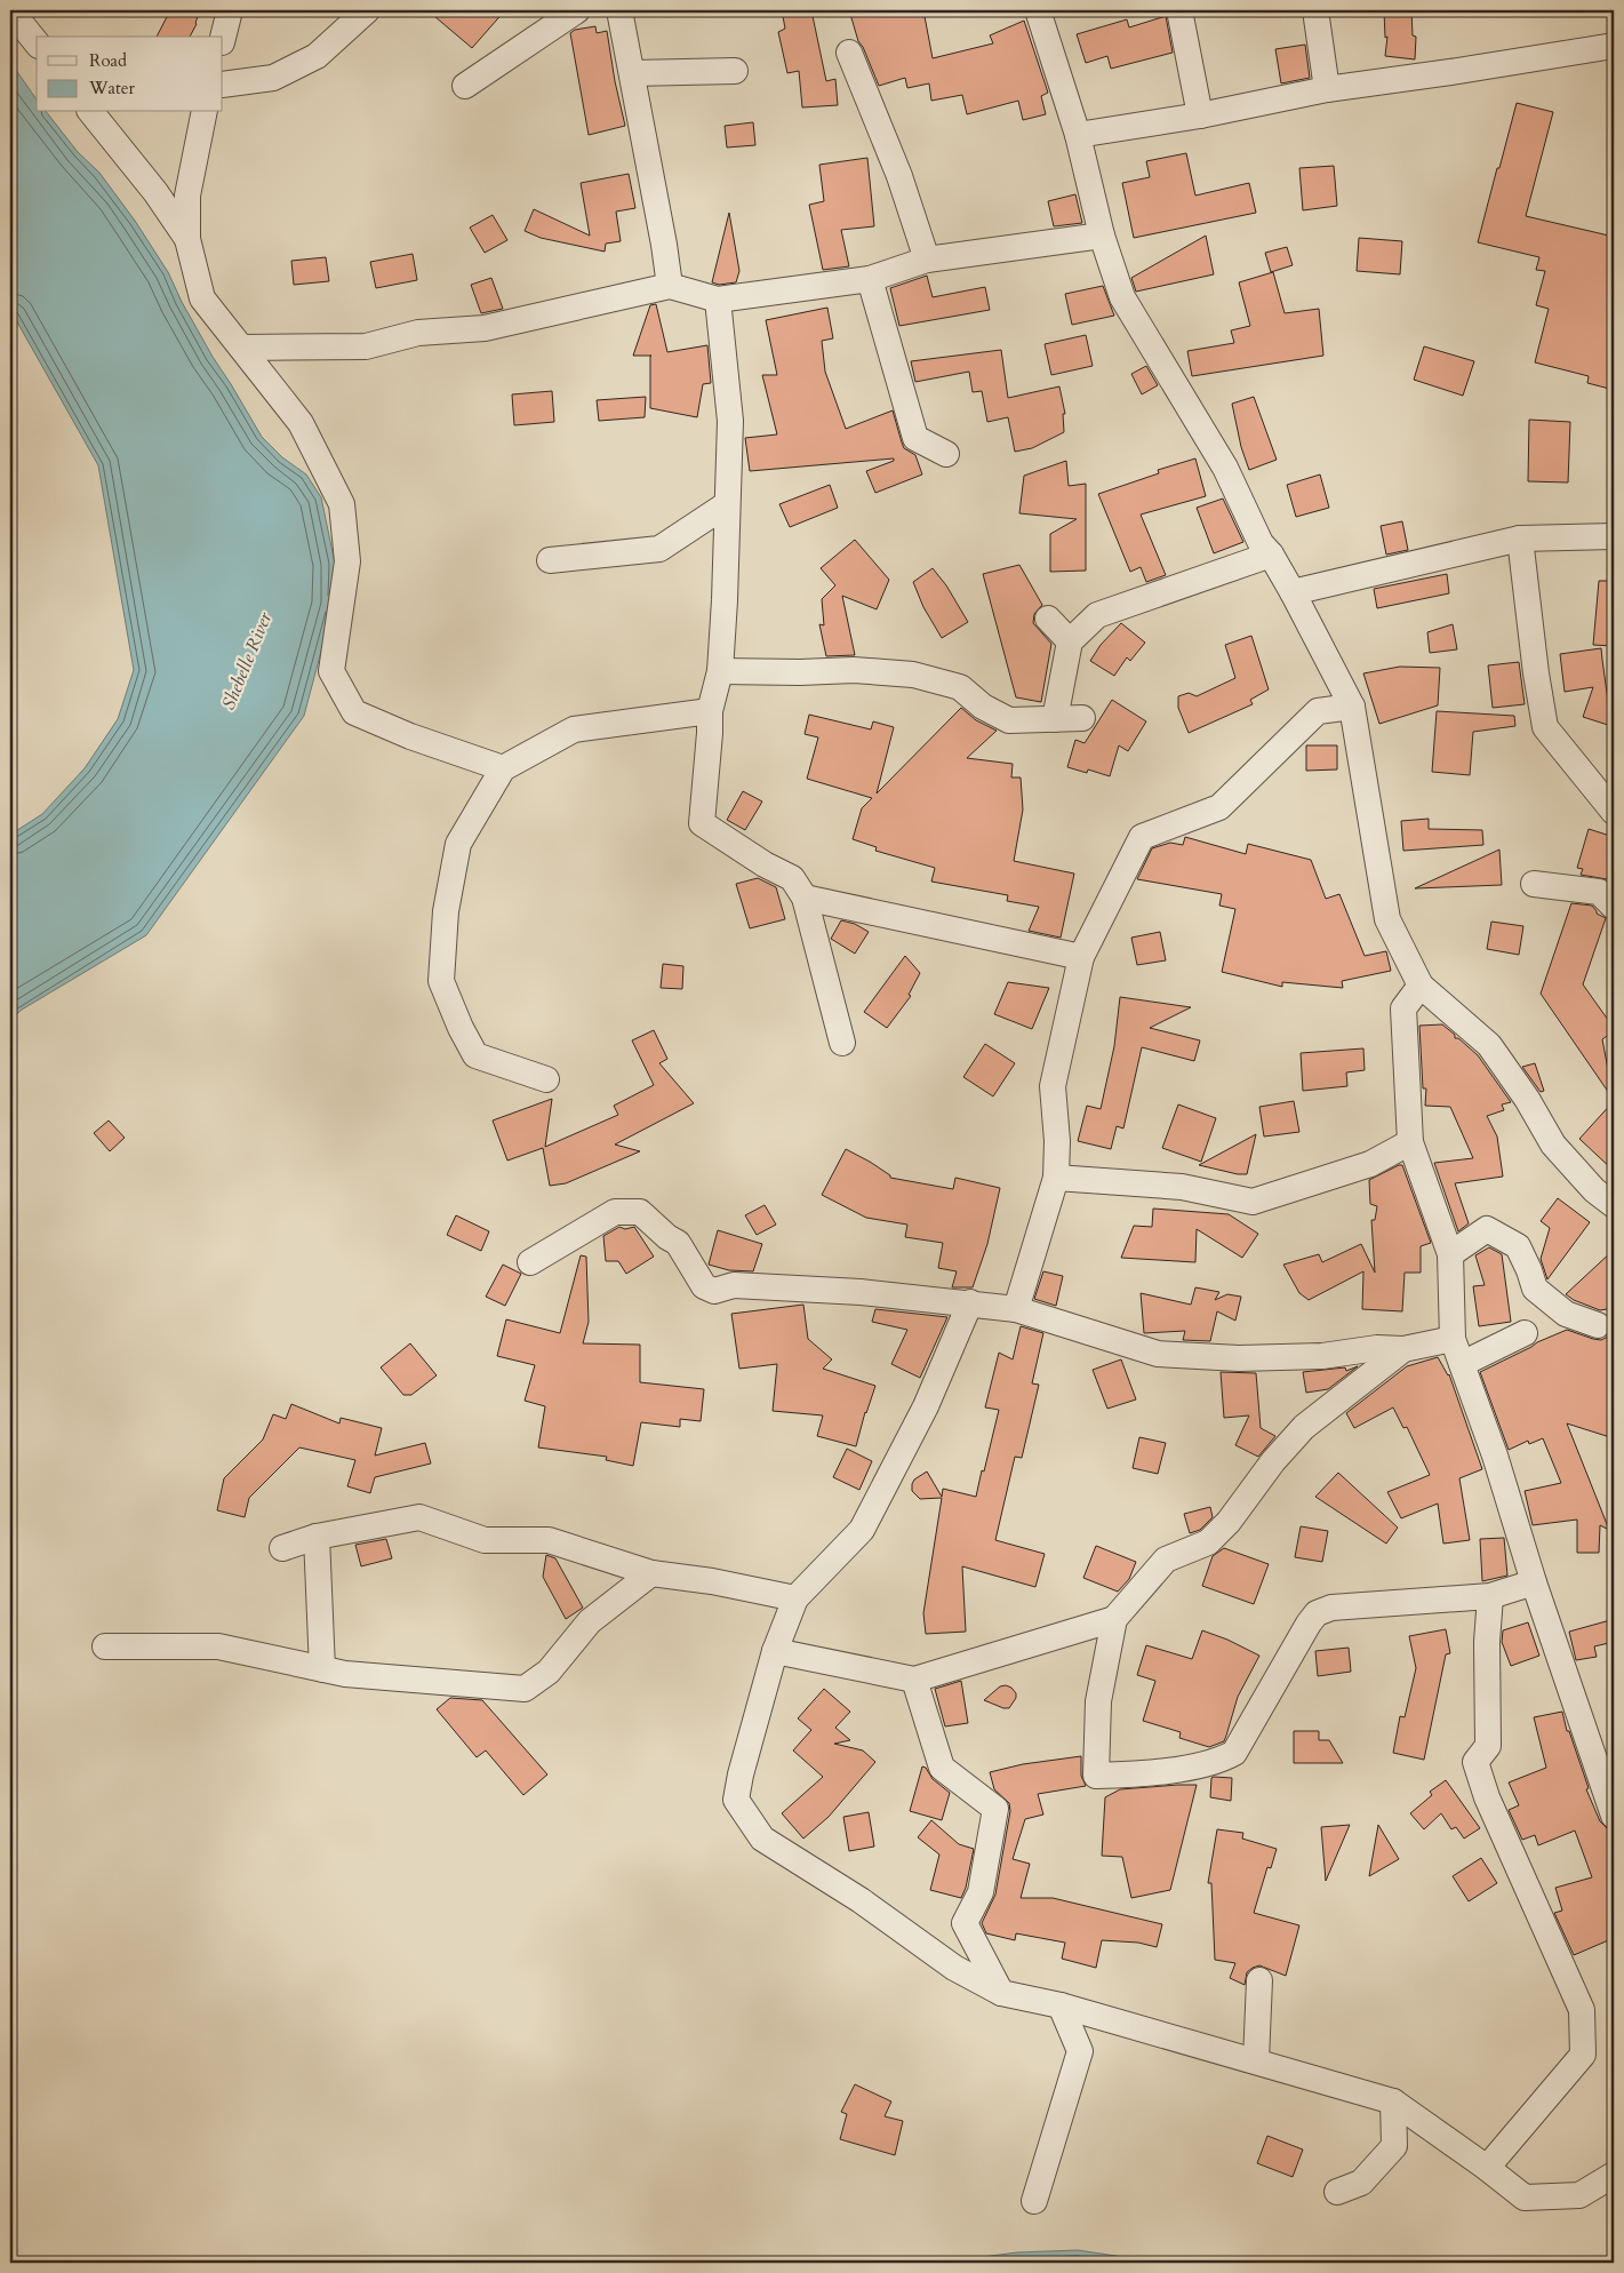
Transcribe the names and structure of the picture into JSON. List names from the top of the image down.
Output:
{
  "water": ["Shebelle River"],
  "legend": ["Road", "Water"]
}
